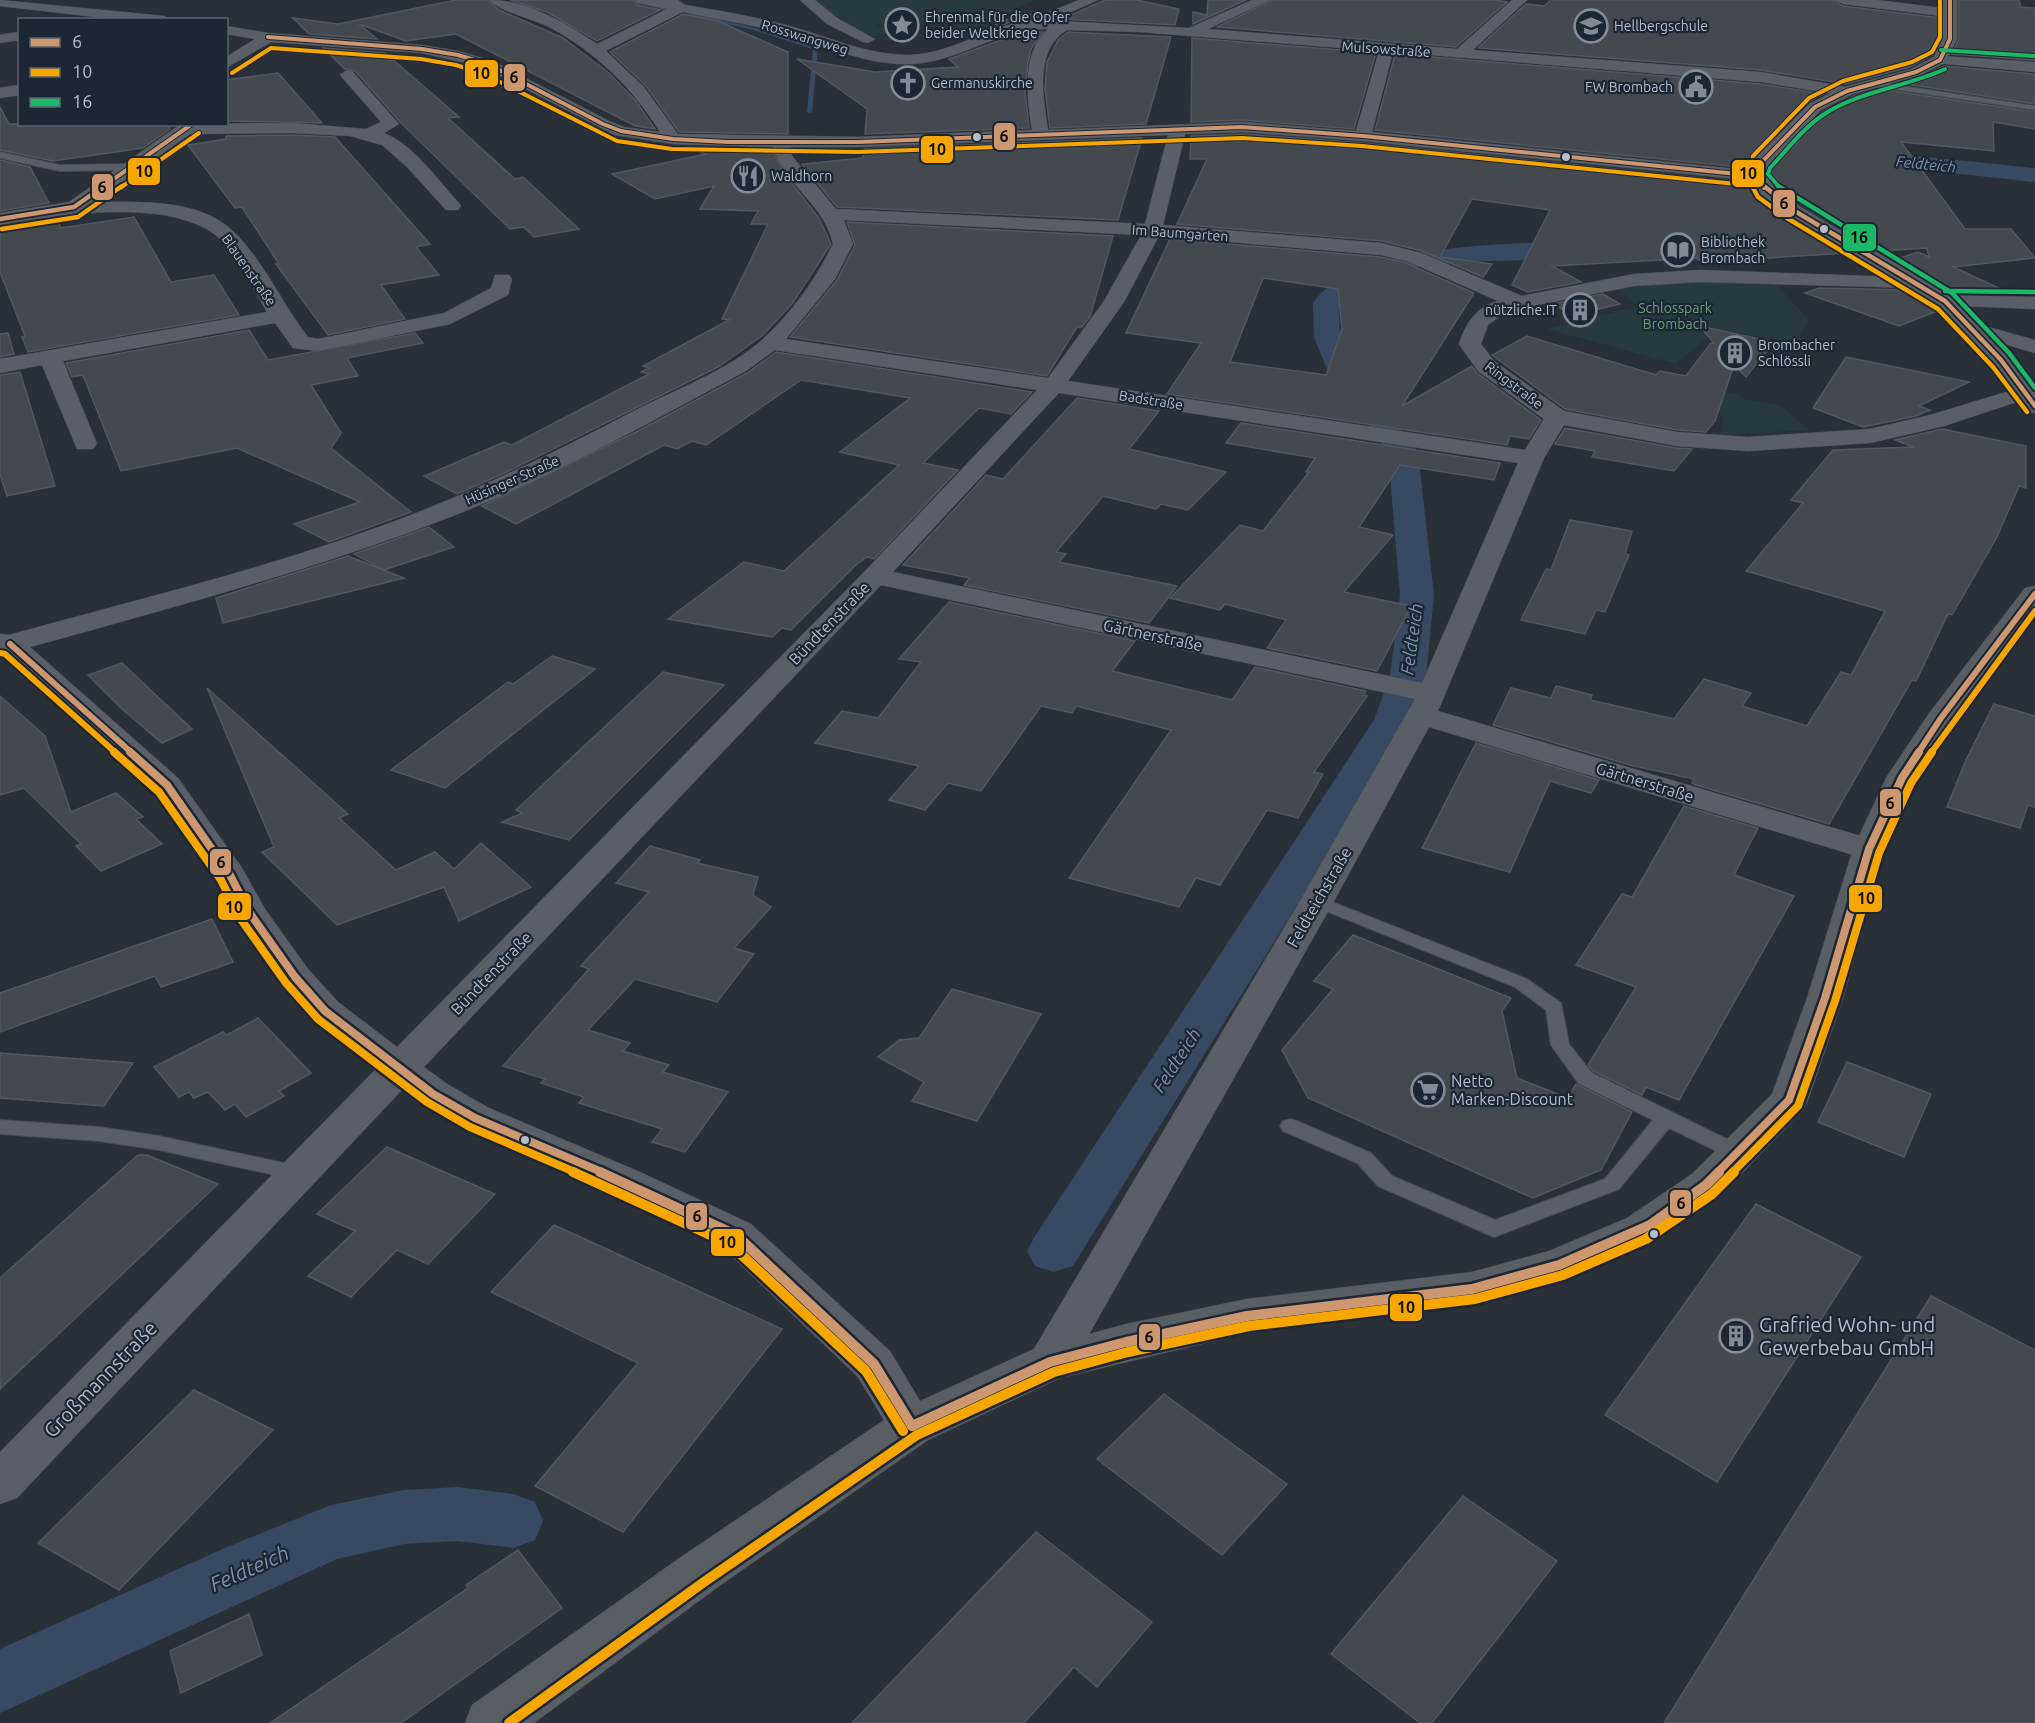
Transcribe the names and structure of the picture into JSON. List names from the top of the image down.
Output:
{
  "streets": {
    "street": [
      "Rosswangweg",
      "Mulsowstraße",
      "Im Baumgarten",
      "Blauenstraße",
      "Ringstraße",
      "Badstraße",
      "Hüsinger Straße",
      "Bündtenstraße",
      "Gärtnerstraße",
      "Feldteichstraße",
      "Großmannstraße"
    ]
  },
  "crossings": [
    ["Rosswangweg", "Mulsowstraße"],
    ["Im Baumgarten", "Ringstraße"],
    ["Im Baumgarten", "Hüsinger Straße"],
    ["Im Baumgarten", "Bündtenstraße"],
    ["Ringstraße", "Feldteichstraße"],
    ["Badstraße", "Hüsinger Straße"],
    ["Badstraße", "Bündtenstraße"],
    ["Badstraße", "Feldteichstraße"],
    ["Bündtenstraße", "Gärtnerstraße"],
    ["Bündtenstraße", "Großmannstraße"],
    ["Gärtnerstraße", "Feldteichstraße"]
  ],
  "water": ["Feldteich"],
  "parks": ["Schlosspark Brombach"],
  "places": {
    "place": ["Ehrenmal für die Opfer beider Weltkriege"],
    "school or university": ["Hellbergschule"],
    "church": ["Germanuskirche"],
    "public building": ["FW Brombach"],
    "restaurant": ["Waldhorn"],
    "library": ["Bibliothek Brombach"],
    "building": ["nützliche.IT", "Brombacher Schlössli", "Grafried Wohn- und Gewerbebau GmbH"],
    "supermarket": ["Netto Marken-Discount"]
  },
  "lines": ["transit line 6", "transit line 10", "transit line 16"],
  "legend": ["6", "10", "16"]
}
